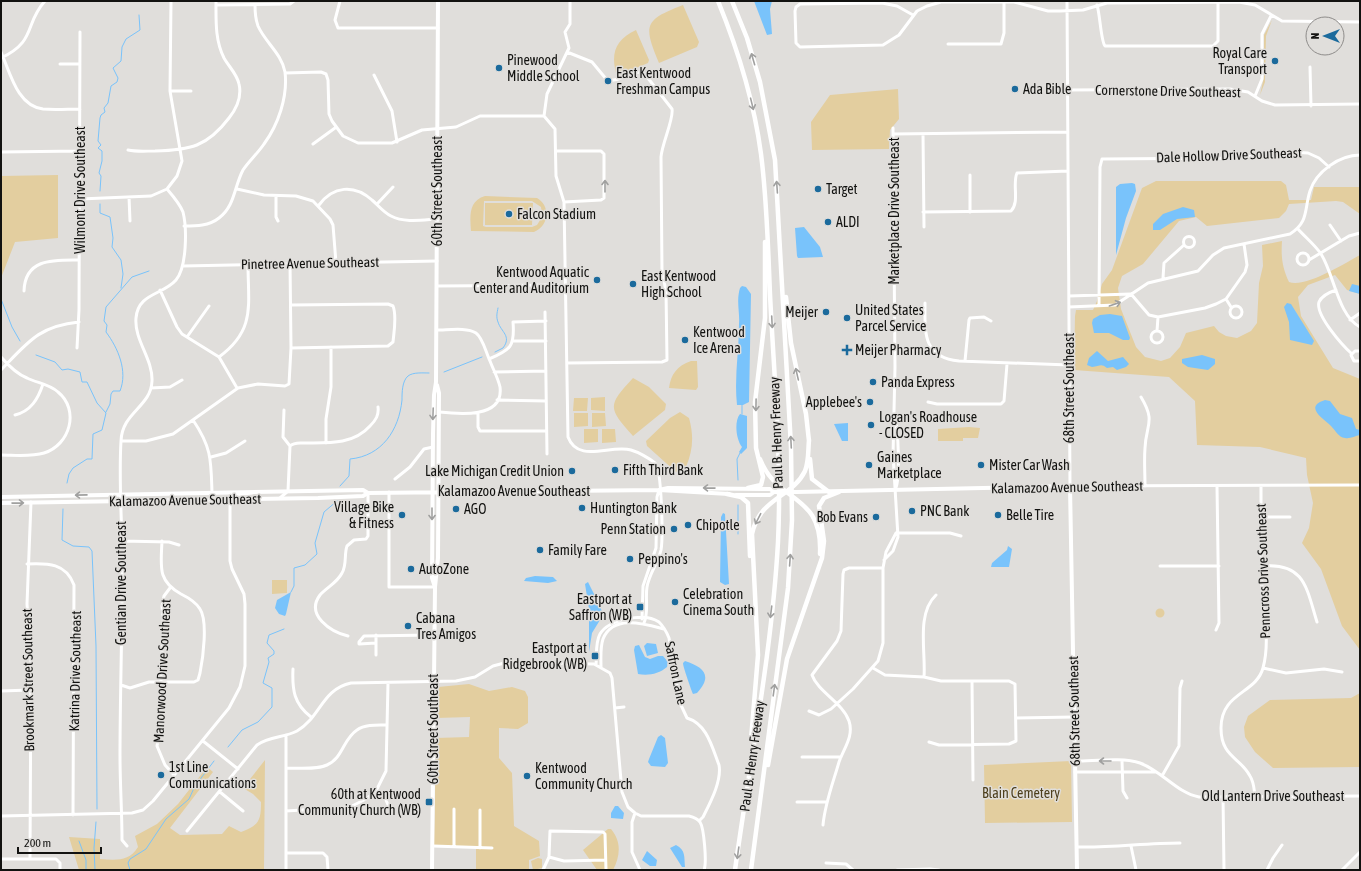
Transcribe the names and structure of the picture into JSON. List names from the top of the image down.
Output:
{
  "streets": {
    "highway": ["Paul B. Henry Freeway"],
    "main road": ["60th Street Southeast", "68th Street Southeast", "Kalamazoo Avenue Southeast"],
    "street": [
      "Cornerstone Drive Southeast",
      "Dale Hollow Drive Southeast",
      "Wilmont Drive Southeast",
      "Marketplace Drive Southeast",
      "Pinetree Avenue Southeast",
      "Penncross Drive Southeast",
      "Gentian Drive Southeast",
      "Katrina Drive Southeast",
      "Manorwood Drive Southeast",
      "Saffron Lane",
      "Brookmark Street Southeast",
      "Old Lantern Drive Southeast"
    ]
  },
  "crossings": [
    ["Cornerstone Drive Southeast", "68th Street Southeast"],
    ["60th Street Southeast", "Pinetree Avenue Southeast"],
    ["60th Street Southeast", "Kalamazoo Avenue Southeast"],
    ["Marketplace Drive Southeast", "Kalamazoo Avenue Southeast"],
    ["68th Street Southeast", "Kalamazoo Avenue Southeast"],
    ["68th Street Southeast", "Old Lantern Drive Southeast"],
    ["Kalamazoo Avenue Southeast", "Penncross Drive Southeast"],
    ["Kalamazoo Avenue Southeast", "Gentian Drive Southeast"],
    ["Kalamazoo Avenue Southeast", "Brookmark Street Southeast"],
    ["Penncross Drive Southeast", "Old Lantern Drive Southeast"],
    ["Katrina Drive Southeast", "Brookmark Street Southeast"]
  ],
  "parks": ["Blain Cemetery"],
  "places": {
    "other": [
      "Royal Care Transport",
      "Pinewood Middle School",
      "East Kentwood Freshman Campus",
      "Ada Bible",
      "Target",
      "Falcon Stadium",
      "ALDI",
      "Kentwood Aquatic Center and Auditorium",
      "East Kentwood High School",
      "Meijer",
      "United States Parcel Service",
      "Kentwood Ice Arena",
      "Panda Express",
      "Applebee's",
      "Logan's Roadhouse - CLOSED",
      "Gaines Marketplace",
      "Mister Car Wash",
      "Fifth Third Bank",
      "Lake Michigan Credit Union",
      "Huntington Bank",
      "AGO",
      "PNC Bank",
      "Village Bike & Fitness",
      "Belle Tire",
      "Bob Evans",
      "Chipotle",
      "Penn Station",
      "Family Fare",
      "Peppino's",
      "AutoZone",
      "Celebration Cinema South",
      "Cabana Tres Amigos",
      "1st Line Communications",
      "Kentwood Community Church"
    ],
    "health": ["Meijer Pharmacy"],
    "transit": ["Eastport at Saffron (WB)", "Eastport at Ridgebrook (WB)", "60th at Kentwood Community Church (WB)"]
  },
  "scale_bar": "200 m",
  "north": "left"
}
